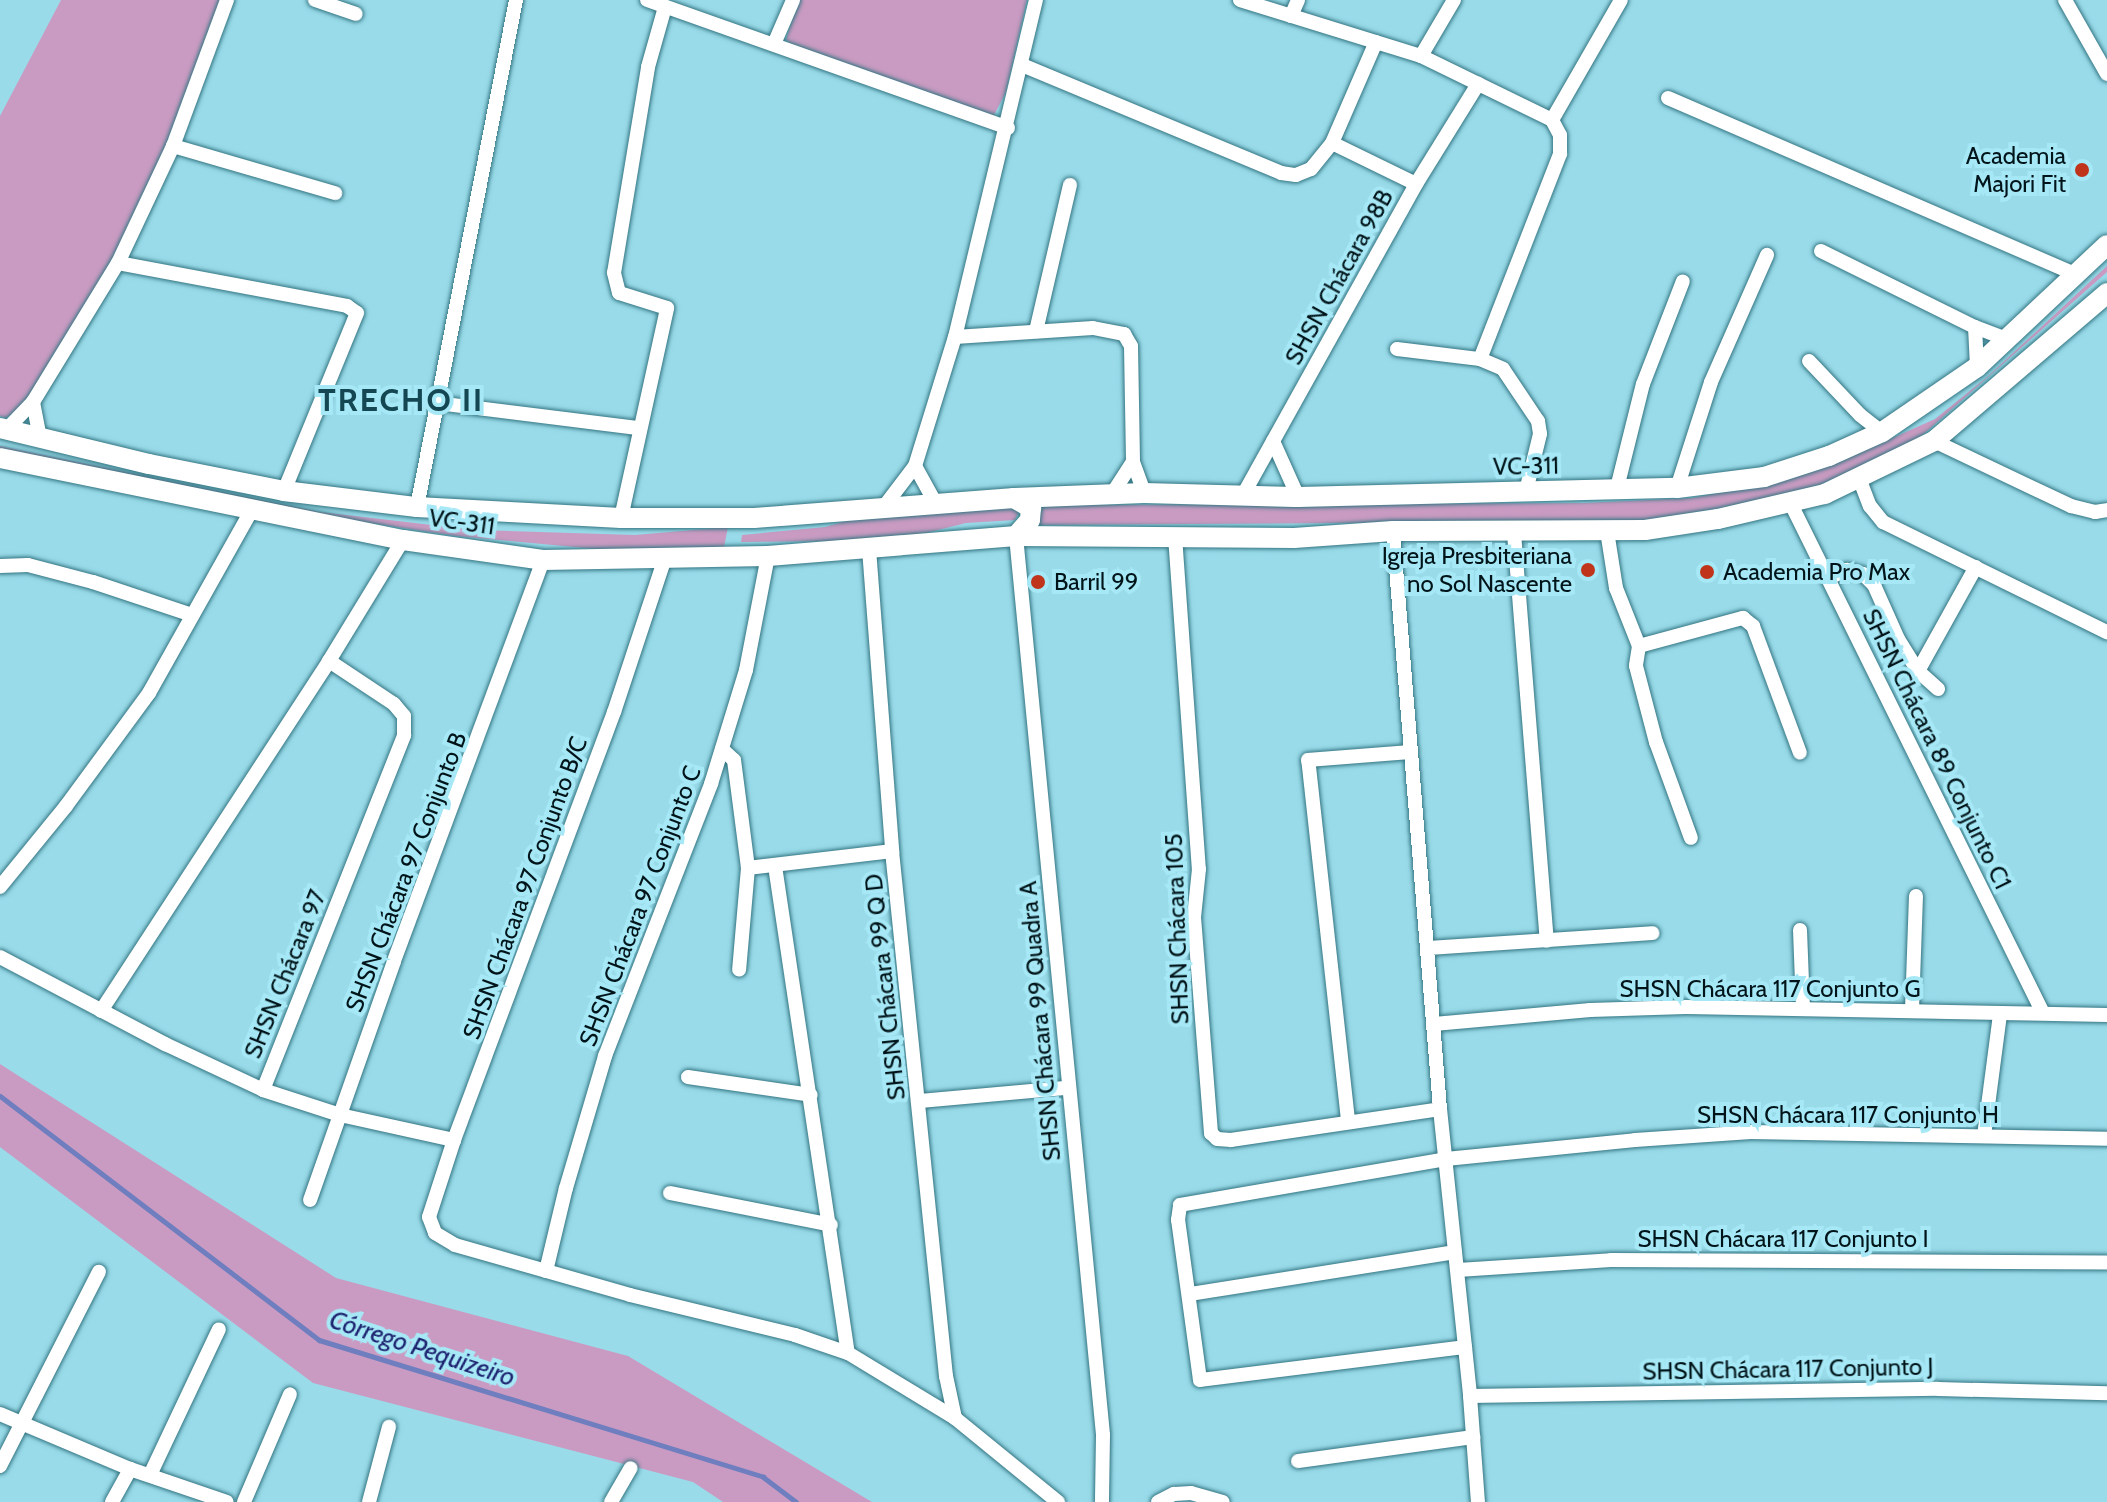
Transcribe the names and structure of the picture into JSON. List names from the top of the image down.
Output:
{
  "streets": {
    "main road": ["VC-311"],
    "street": [
      "SHSN Chácara 98B",
      "SHSN Chácara 89 Conjunto C1",
      "SHSN Chácara 97 Conjunto B",
      "SHSN Chácara 97 Conjunto B/C",
      "SHSN Chácara 97 Conjunto C",
      "SHSN Chácara 105",
      "SHSN Chácara 97",
      "SHSN Chácara 99 Q D",
      "SHSN Chácara 117 Conjunto G",
      "SHSN Chácara 99 Quadra A",
      "SHSN Chácara 117 Conjunto H",
      "SHSN Chácara 117 Conjunto I",
      "SHSN Chácara 117 Conjunto J"
    ]
  },
  "crossings": [
    ["SHSN Chácara 98B", "VC-311"],
    ["VC-311", "SHSN Chácara 97 Conjunto B"],
    ["VC-311", "SHSN Chácara 97 Conjunto B/C"],
    ["VC-311", "SHSN Chácara 97 Conjunto C"],
    ["VC-311", "SHSN Chácara 99 Q D"],
    ["VC-311", "SHSN Chácara 99 Quadra A"],
    ["SHSN Chácara 89 Conjunto C1", "SHSN Chácara 117 Conjunto G"],
    ["SHSN Chácara 97 Conjunto B/C", "SHSN Chácara 97 Conjunto C"]
  ],
  "districts": ["TRECHO II"],
  "water": ["Córrego Pequizeiro"],
  "places": [
    "Academia Majori Fit",
    "Igreja Presbiteriana no Sol Nascente",
    "Academia Pro Max",
    "Barril 99"
  ]
}
